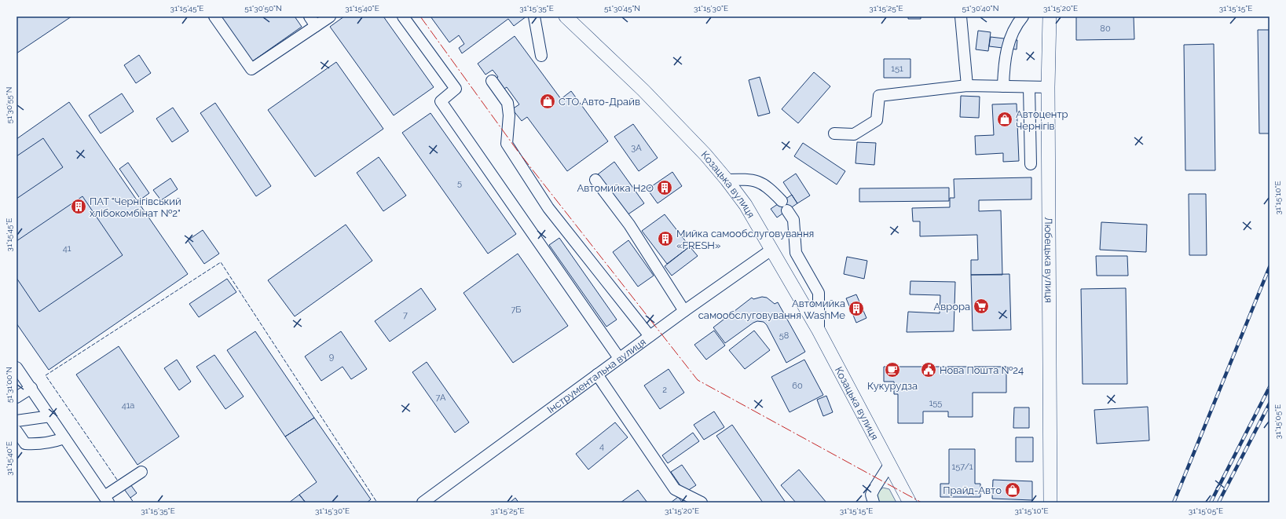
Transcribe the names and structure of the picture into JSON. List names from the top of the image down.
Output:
{
  "streets": {
    "main road": ["Козацька вулиця", "Любецька вулиця"],
    "street": ["Інструментальна вулиця"]
  },
  "crossings": [
    ["Козацька вулиця", "Інструментальна вулиця"]
  ],
  "places": {
    "shop": ["СТО Авто-Драйв", "Автоцентр Чернігів", "Прайд-Авто"],
    "building": [
      "Автомийка H2O",
      "ПАТ \"Чернігівський хлібокомбінат №2\"",
      "Мийка самообслуговування «FRESH»",
      "Автомийка самообслуговування WashMe"
    ],
    "supermarket": ["Аврора"],
    "cafe": ["Кукурудза"],
    "public building": ["Нова Пошта №24"]
  },
  "house_numbers": [
    "80",
    "151",
    "3А",
    "5",
    "41",
    "7Б",
    "7",
    "58",
    "9",
    "60",
    "2",
    "7А",
    "155",
    "41а",
    "4",
    "157/1"
  ],
  "coordinates": [
    "31°15'45\"E",
    "51°30'50\"N",
    "31°15'40\"E",
    "31°15'35\"E",
    "51°30'45\"N",
    "31°15'30\"E",
    "31°15'25\"E",
    "51°30'40\"N",
    "31°15'20\"E",
    "31°15'15\"E",
    "51°30'55\"N",
    "31°15'10\"E",
    "51°31'00\"N",
    "31°15'05\"E"
  ]
}
